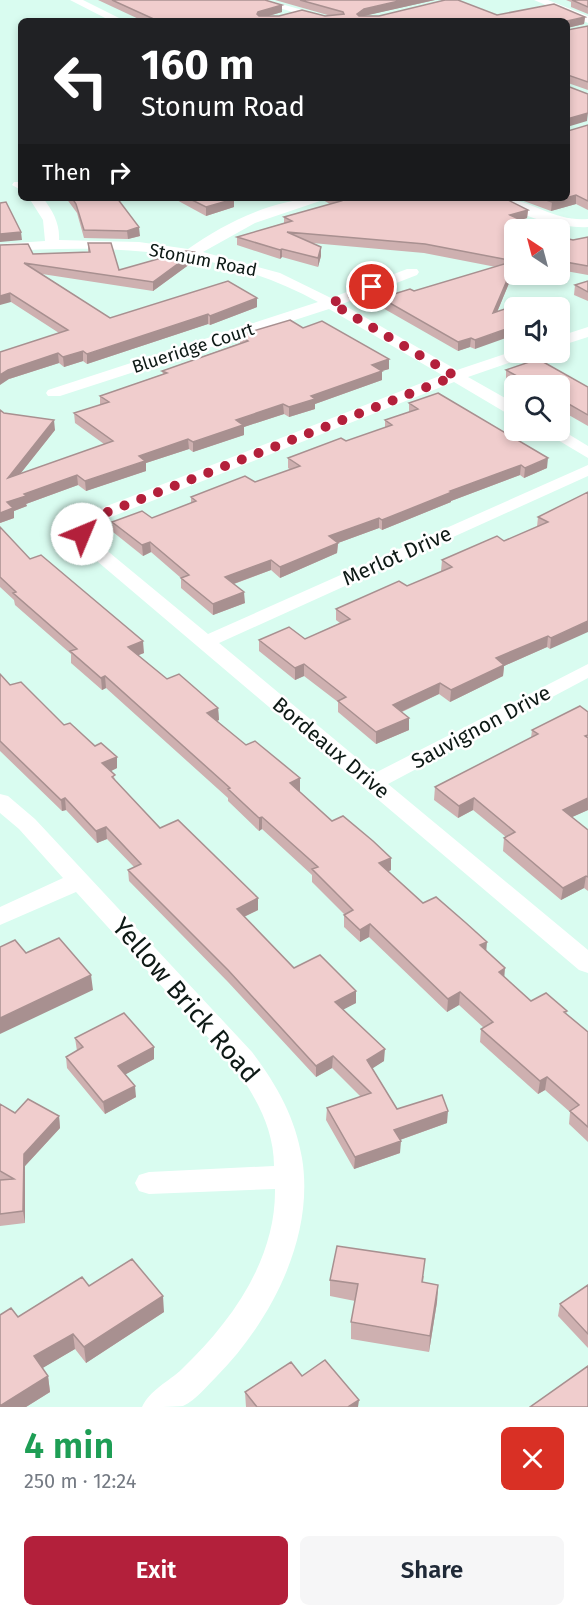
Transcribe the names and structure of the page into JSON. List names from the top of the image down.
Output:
{
  "streets": {
    "street": [
      "Stonum Road",
      "Blueridge Court",
      "Merlot Drive",
      "Sauvignon Drive",
      "Bordeaux Drive",
      "Yellow Brick Road"
    ]
  },
  "crossings": [
    ["Stonum Road", "Blueridge Court"],
    ["Stonum Road", "Bordeaux Drive"],
    ["Merlot Drive", "Bordeaux Drive"],
    ["Sauvignon Drive", "Bordeaux Drive"]
  ],
  "north": "top left",
  "page": {
    "turn": ["160 m", "Stonum Road"],
    "then": "Then",
    "heading": ["4 min", "250 m · 12:24"],
    "buttons": ["Exit", "Share"]
  }
}
